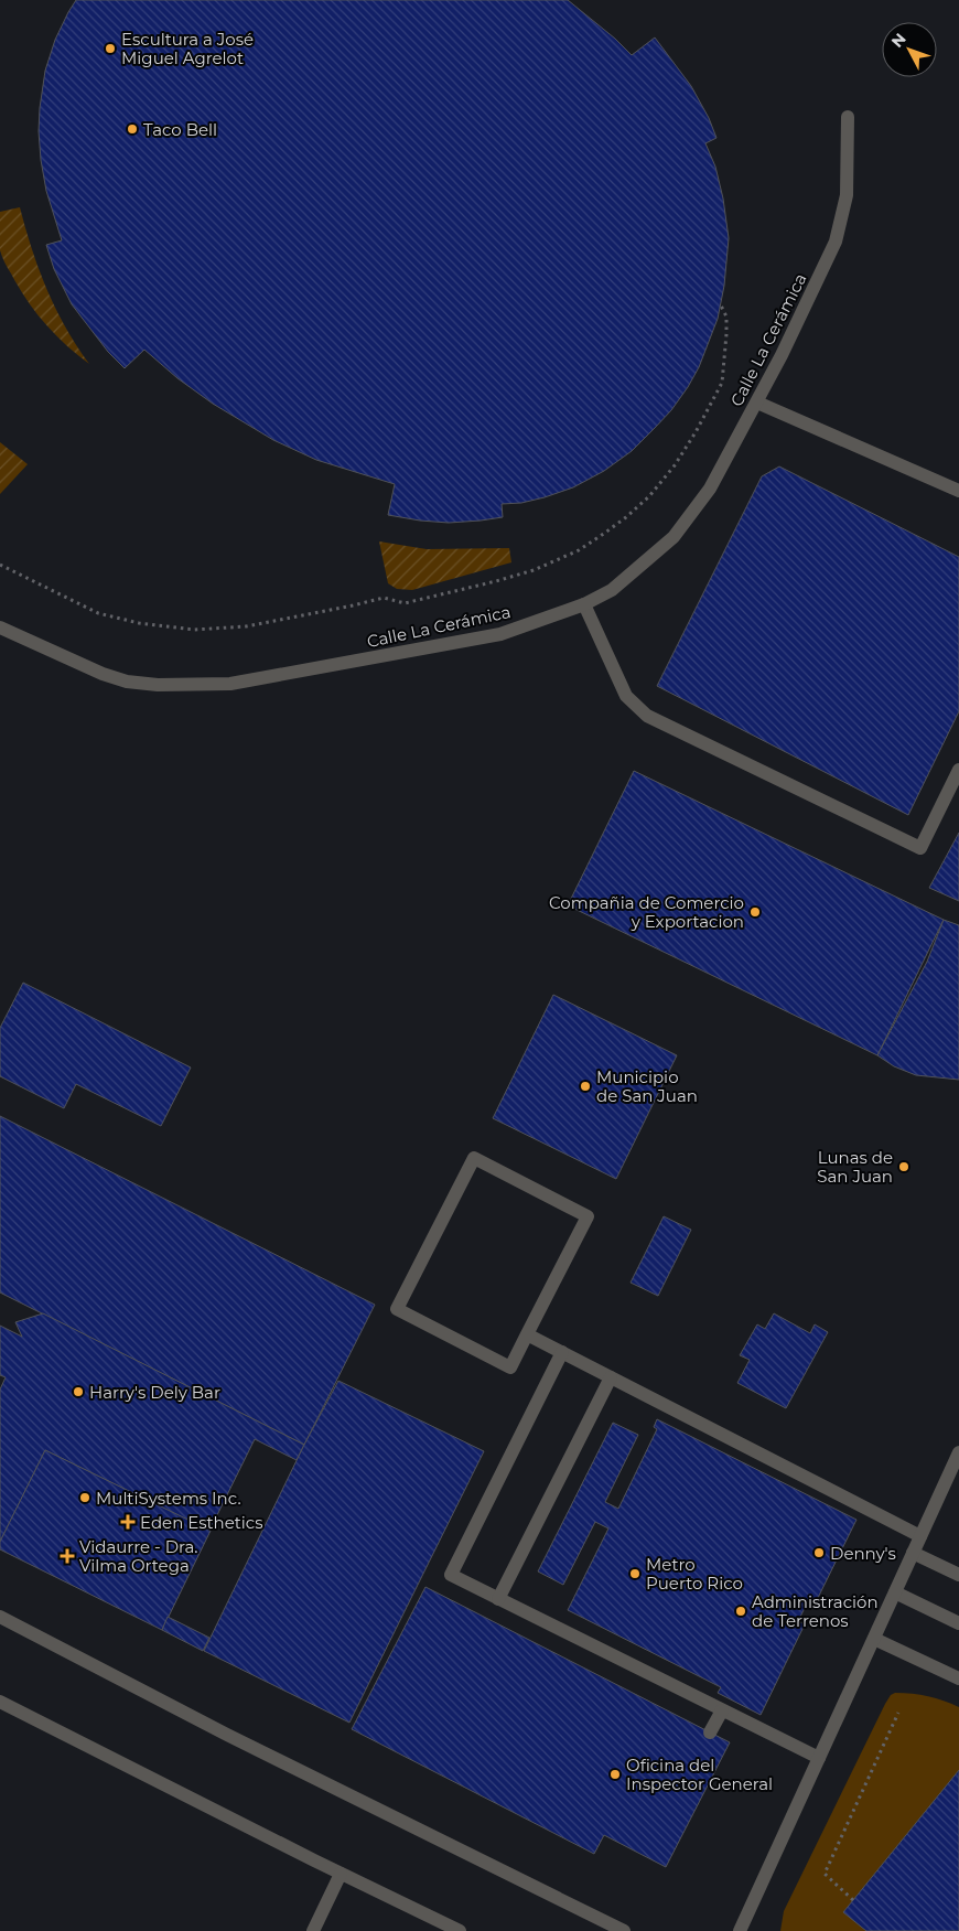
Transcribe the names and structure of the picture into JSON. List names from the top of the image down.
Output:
{
  "streets": {
    "street": ["Calle La Cerámica"]
  },
  "places": {
    "other": [
      "Escultura a José Miguel Agrelot",
      "Taco Bell",
      "Compañia de Comercio y Exportacion",
      "Municipio de San Juan",
      "Lunas de San Juan",
      "Harry's Dely Bar",
      "MultiSystems Inc.",
      "Denny's",
      "Metro Puerto Rico",
      "Administración de Terrenos",
      "Oficina del Inspector General"
    ],
    "health": ["Eden Esthetics", "Vidaurre - Dra. Vilma Ortega"]
  },
  "north": "top left"
}
